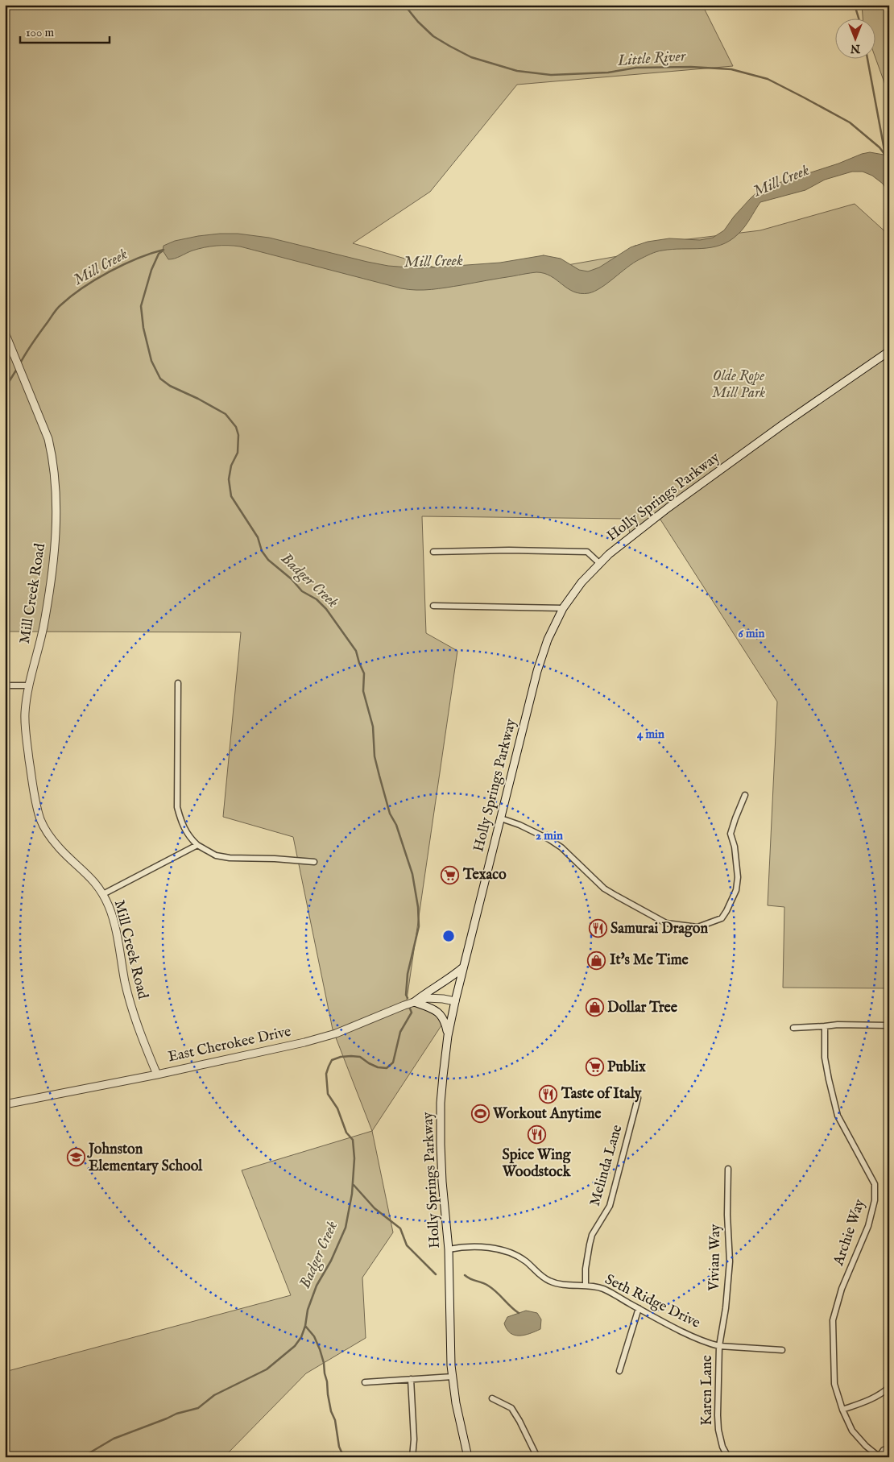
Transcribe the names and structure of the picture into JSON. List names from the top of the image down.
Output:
{
  "streets": {
    "main road": ["Holly Springs Parkway", "Mill Creek Road", "East Cherokee Drive"],
    "street": [
      "Melinda Lane",
      "Archie Way",
      "Vivian Way",
      "Seth Ridge Drive",
      "Karen Lane"
    ]
  },
  "crossings": [
    ["Holly Springs Parkway", "East Cherokee Drive"],
    ["Holly Springs Parkway", "Seth Ridge Drive"],
    ["Mill Creek Road", "East Cherokee Drive"],
    ["Melinda Lane", "Seth Ridge Drive"],
    ["Vivian Way", "Seth Ridge Drive"],
    ["Vivian Way", "Karen Lane"],
    ["Seth Ridge Drive", "Karen Lane"]
  ],
  "water": ["Little River", "Mill Creek", "Badger Creek"],
  "parks": ["Olde Rope Mill Park"],
  "places": {
    "supermarket": ["Texaco", "Publix"],
    "restaurant": ["Samurai Dragon", "Taste of Italy", "Spice Wing Woodstock"],
    "shop": ["It's Me Time", "Dollar Tree"],
    "sports": ["Workout Anytime"],
    "school or university": ["Johnston Elementary School"]
  },
  "scale_bar": "100 m",
  "north": "bottom",
  "rings": ["6 min", "4 min", "2 min"]
}
